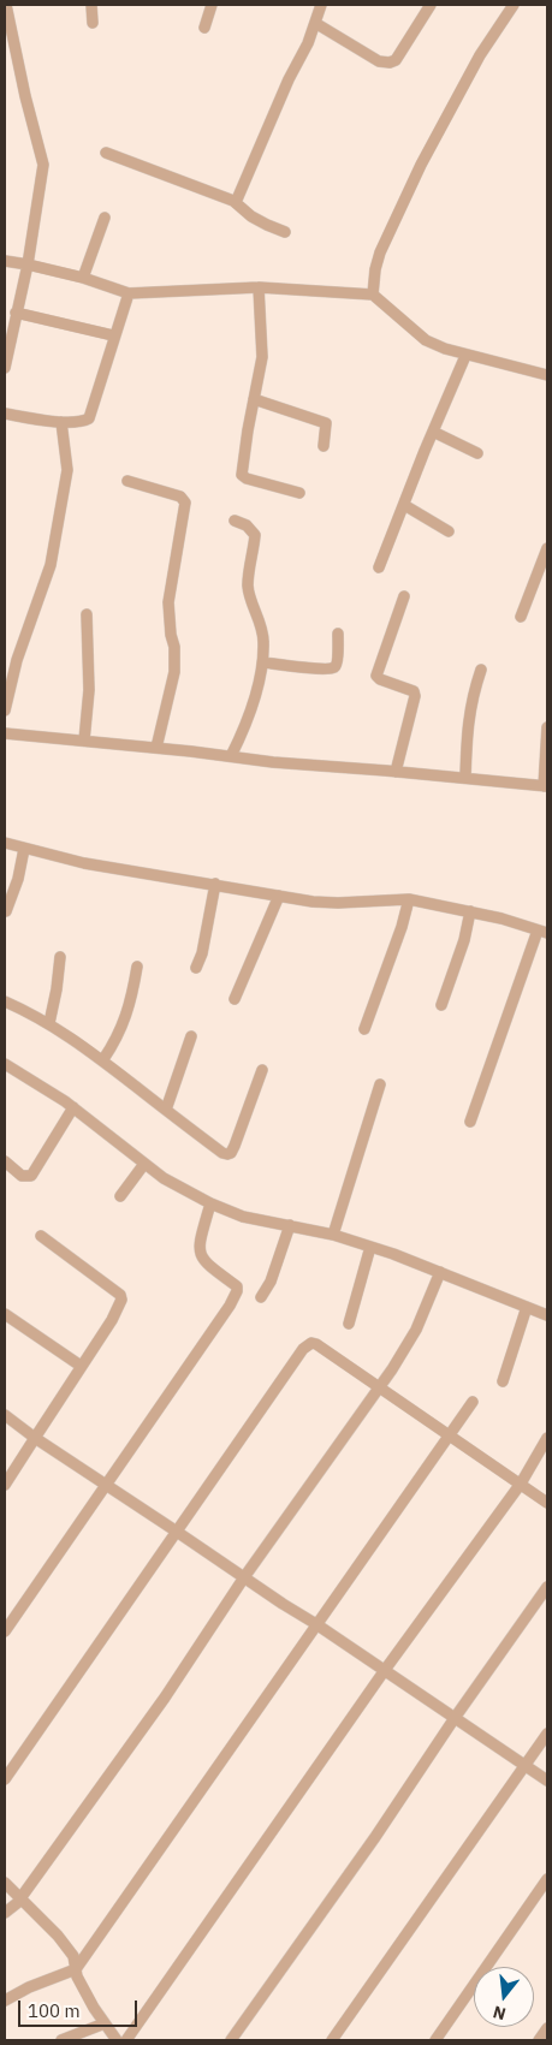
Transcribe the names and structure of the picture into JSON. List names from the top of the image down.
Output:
{
  "scale_bar": "100 m",
  "north": "bottom"
}
